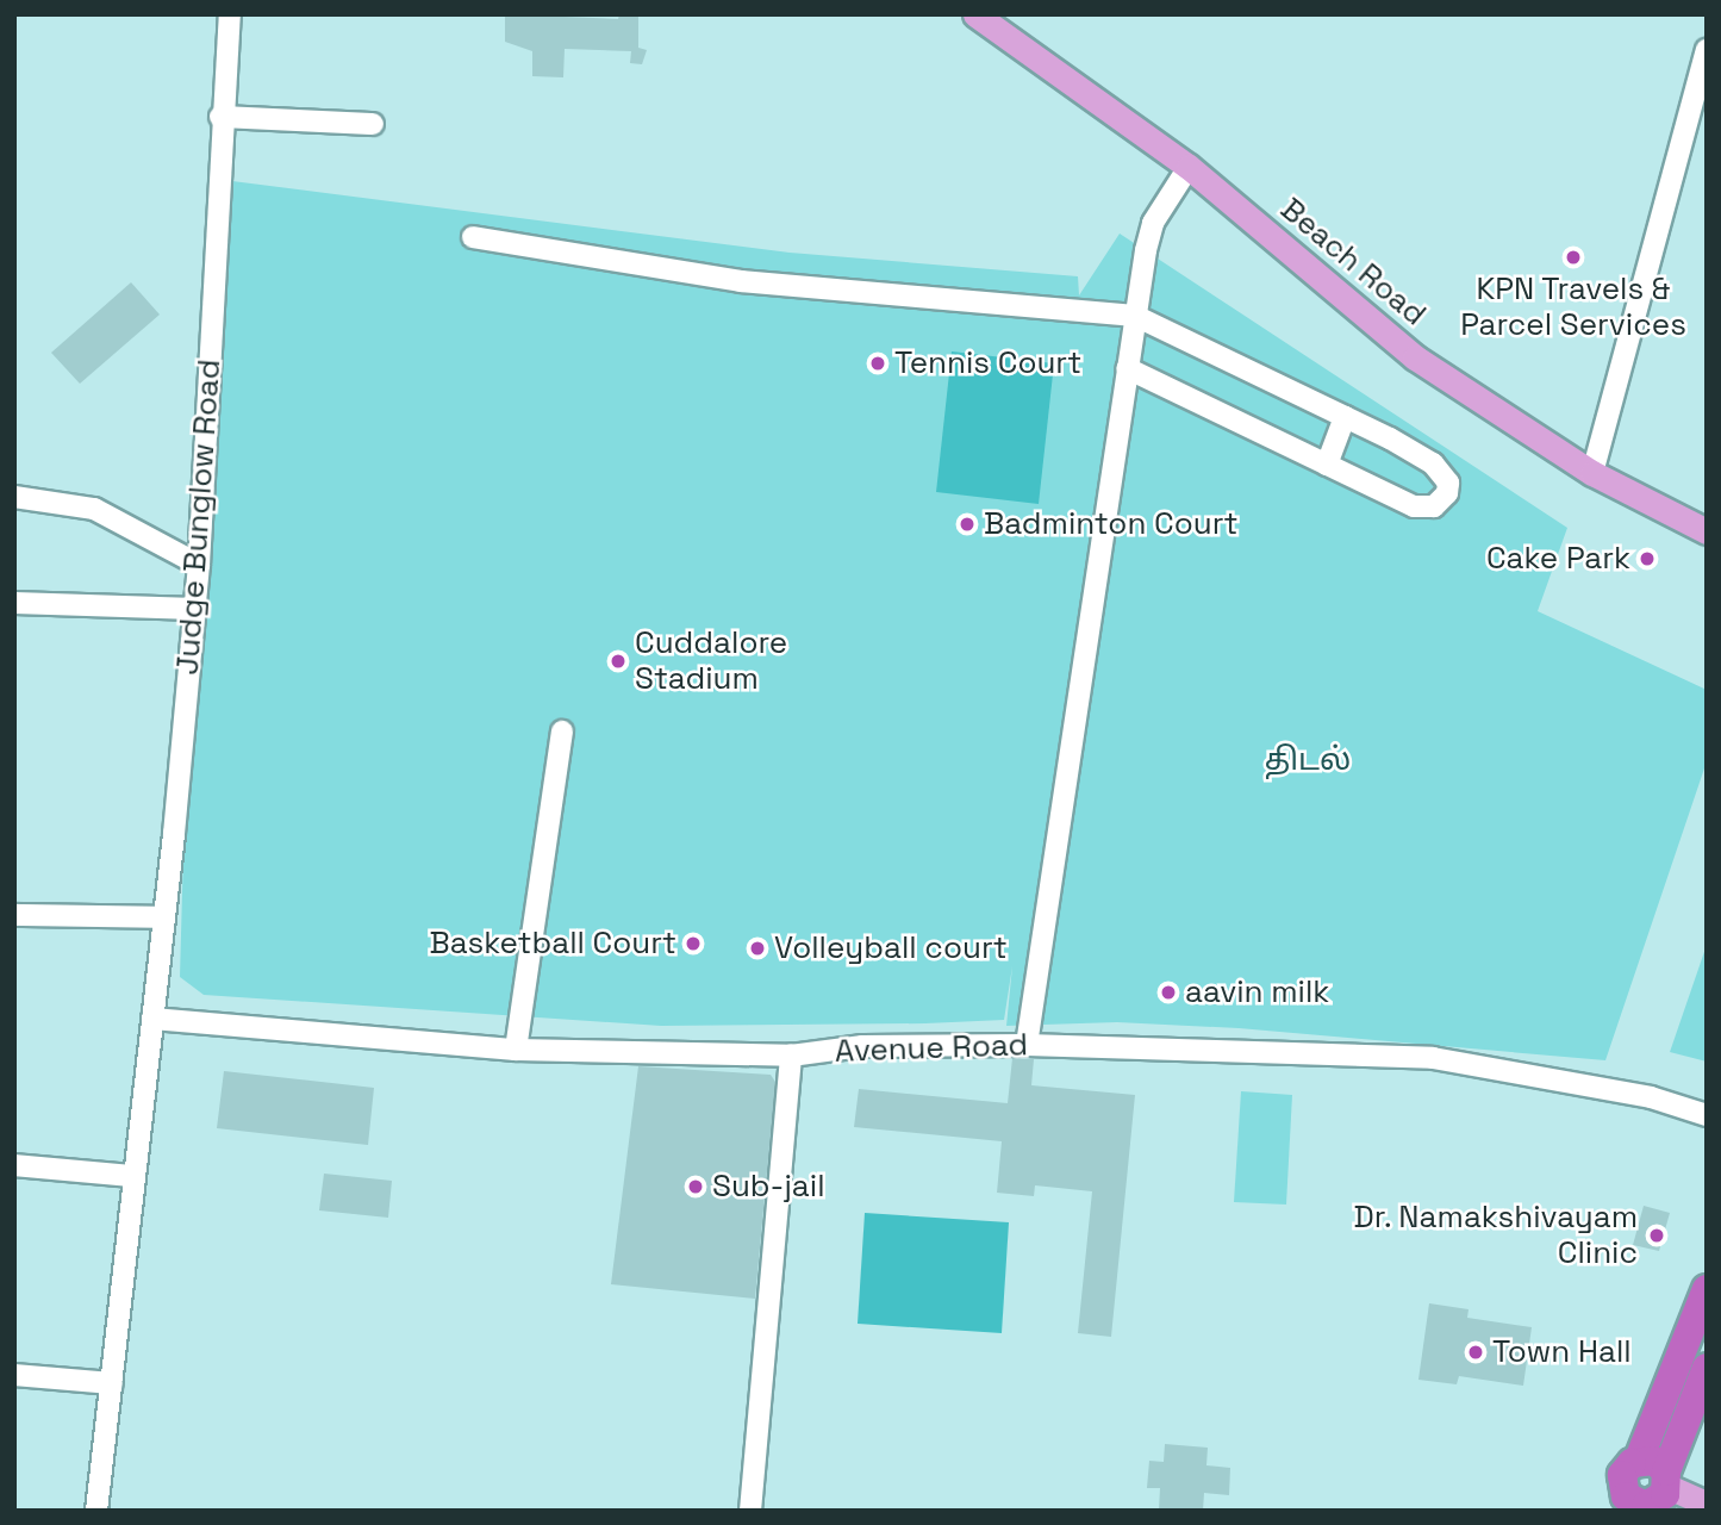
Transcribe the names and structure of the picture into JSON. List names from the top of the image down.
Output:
{
  "streets": {
    "main road": ["Beach Road"],
    "street": ["Judge Bunglow Road", "Avenue Road"]
  },
  "crossings": [
    ["Judge Bunglow Road", "Avenue Road"]
  ],
  "parks": ["திடல்"],
  "places": [
    "KPN Travels & Parcel Services",
    "Tennis Court",
    "Badminton Court",
    "Cake Park",
    "Cuddalore Stadium",
    "Basketball Court",
    "Volleyball court",
    "aavin milk",
    "Sub-jail",
    "Dr. Namakshivayam Clinic",
    "Town Hall"
  ]
}
